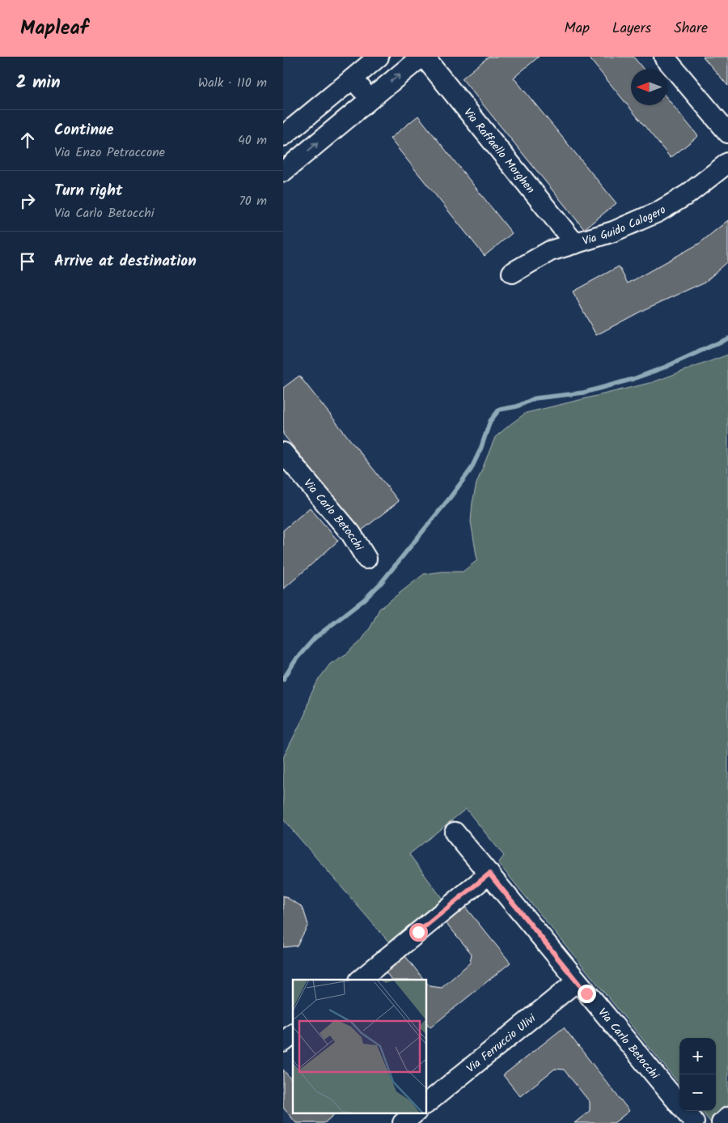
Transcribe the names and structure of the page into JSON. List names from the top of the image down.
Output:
{
  "streets": {
    "street": [
      "Via Raffaello Morghen",
      "Via Guido Calogero",
      "Via Carlo Betocchi",
      "Via Ferruccio Ulivi"
    ]
  },
  "crossings": [
    ["Via Raffaello Morghen", "Via Guido Calogero"],
    ["Via Carlo Betocchi", "Via Ferruccio Ulivi"]
  ],
  "north": "left",
  "page": {
    "header": "Mapleaf",
    "nav": ["Map", "Layers", "Share"],
    "heading": ["2 min", "Walk · 110 m"],
    "list": [
      ["Continue", "Via Enzo Petraccone", "40 m"],
      ["Turn right", "Via Carlo Betocchi", "70 m"],
      "Arrive at destination"
    ],
    "map_buttons": ["+", "−"]
  }
}
